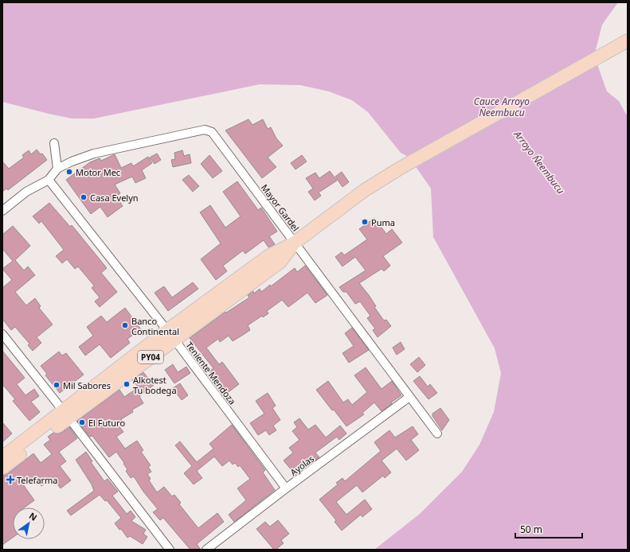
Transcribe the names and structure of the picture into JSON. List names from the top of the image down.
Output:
{
  "streets": {
    "main road": ["PY04"],
    "street": ["Mayor Gardel", "Teniente Mendoza", "Ayolas"]
  },
  "crossings": [
    ["Mayor Gardel", "PY04"],
    ["Mayor Gardel", "Teniente Mendoza"],
    ["Mayor Gardel", "Ayolas"],
    ["PY04", "Teniente Mendoza"],
    ["Teniente Mendoza", "Ayolas"]
  ],
  "water": ["Cauce Arroyo Ñeembucu", "Arroyo Ñeembucu"],
  "places": {
    "other": [
      "Motor Mec",
      "Casa Evelyn",
      "Puma",
      "Banco Continental",
      "Alkotest Tu bodega",
      "Mil Sabores",
      "El Futuro"
    ],
    "health": ["Telefarma"]
  },
  "scale_bar": "50 m",
  "north": "top right"
}
